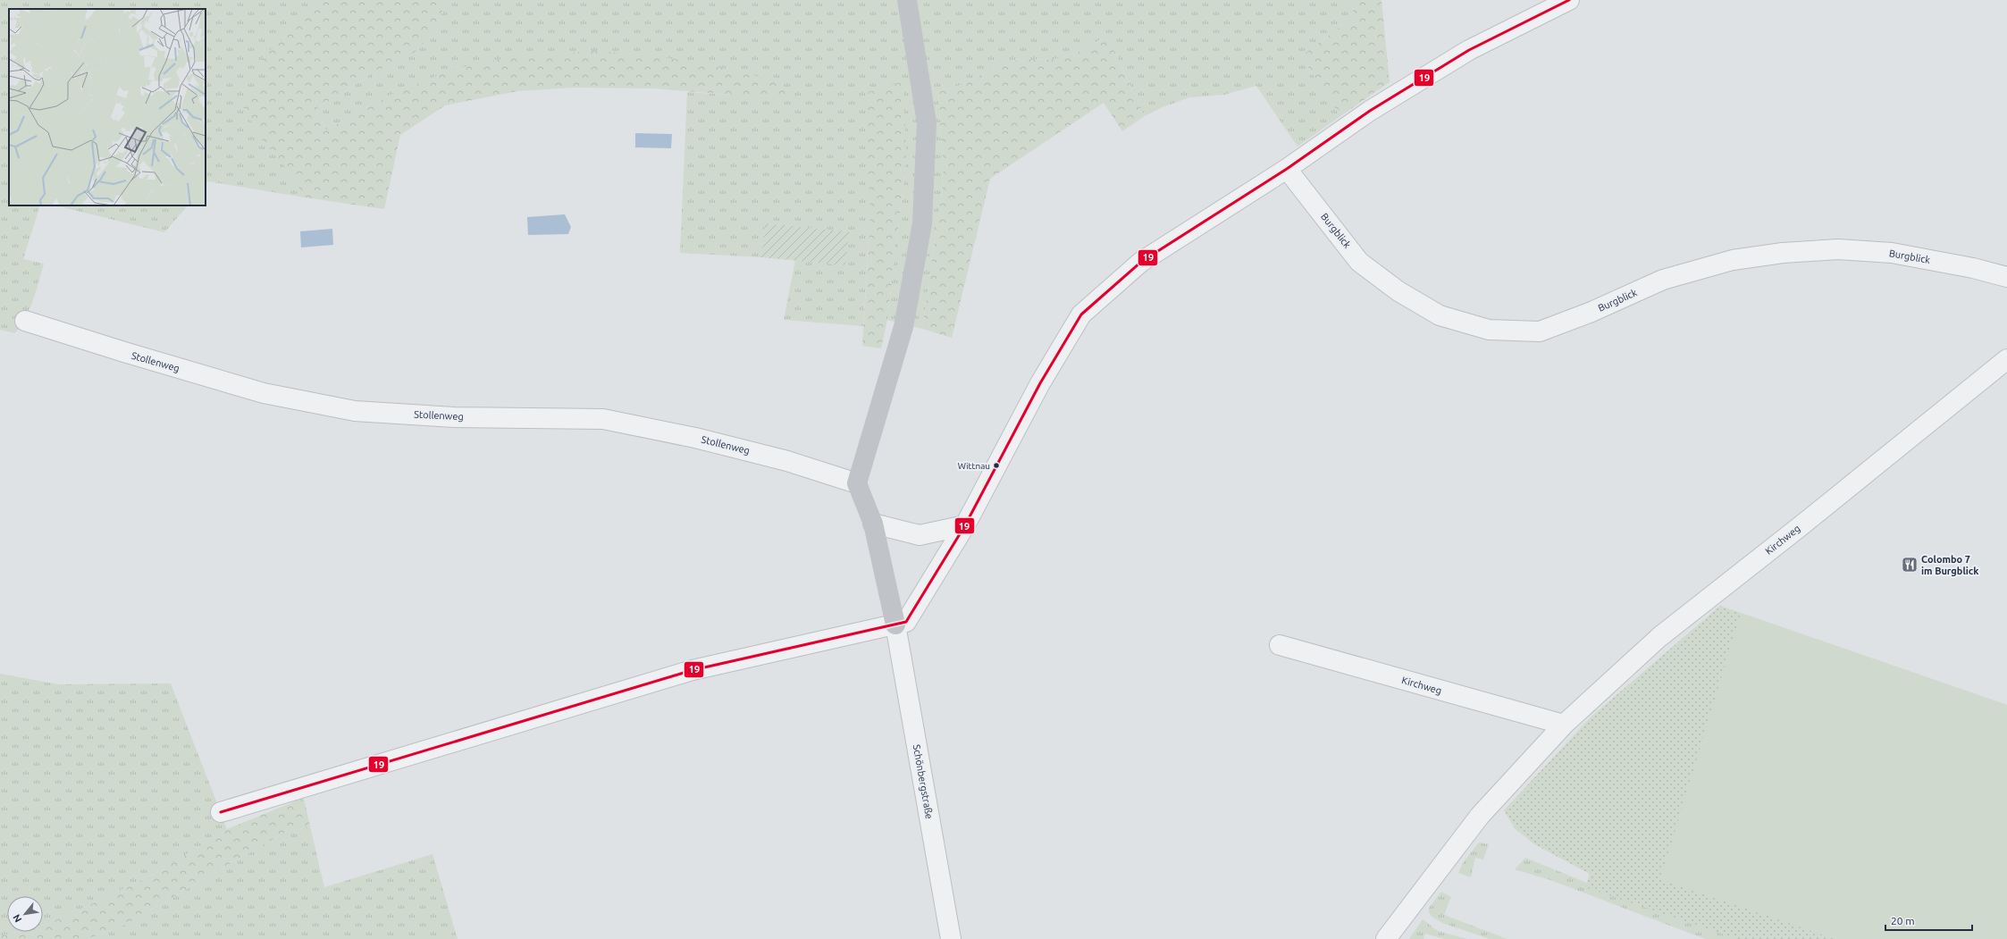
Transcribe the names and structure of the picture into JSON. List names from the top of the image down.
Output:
{
  "streets": {
    "street": [
      "Burgblick",
      "Stollenweg",
      "Kirchweg",
      "Schönbergstraße"
    ]
  },
  "places": {
    "other": ["Wittnau"],
    "restaurant": ["Colombo 7 im Burgblick"]
  },
  "lines": ["transit line 19"],
  "scale_bar": "20 m",
  "north": "bottom left"
}
